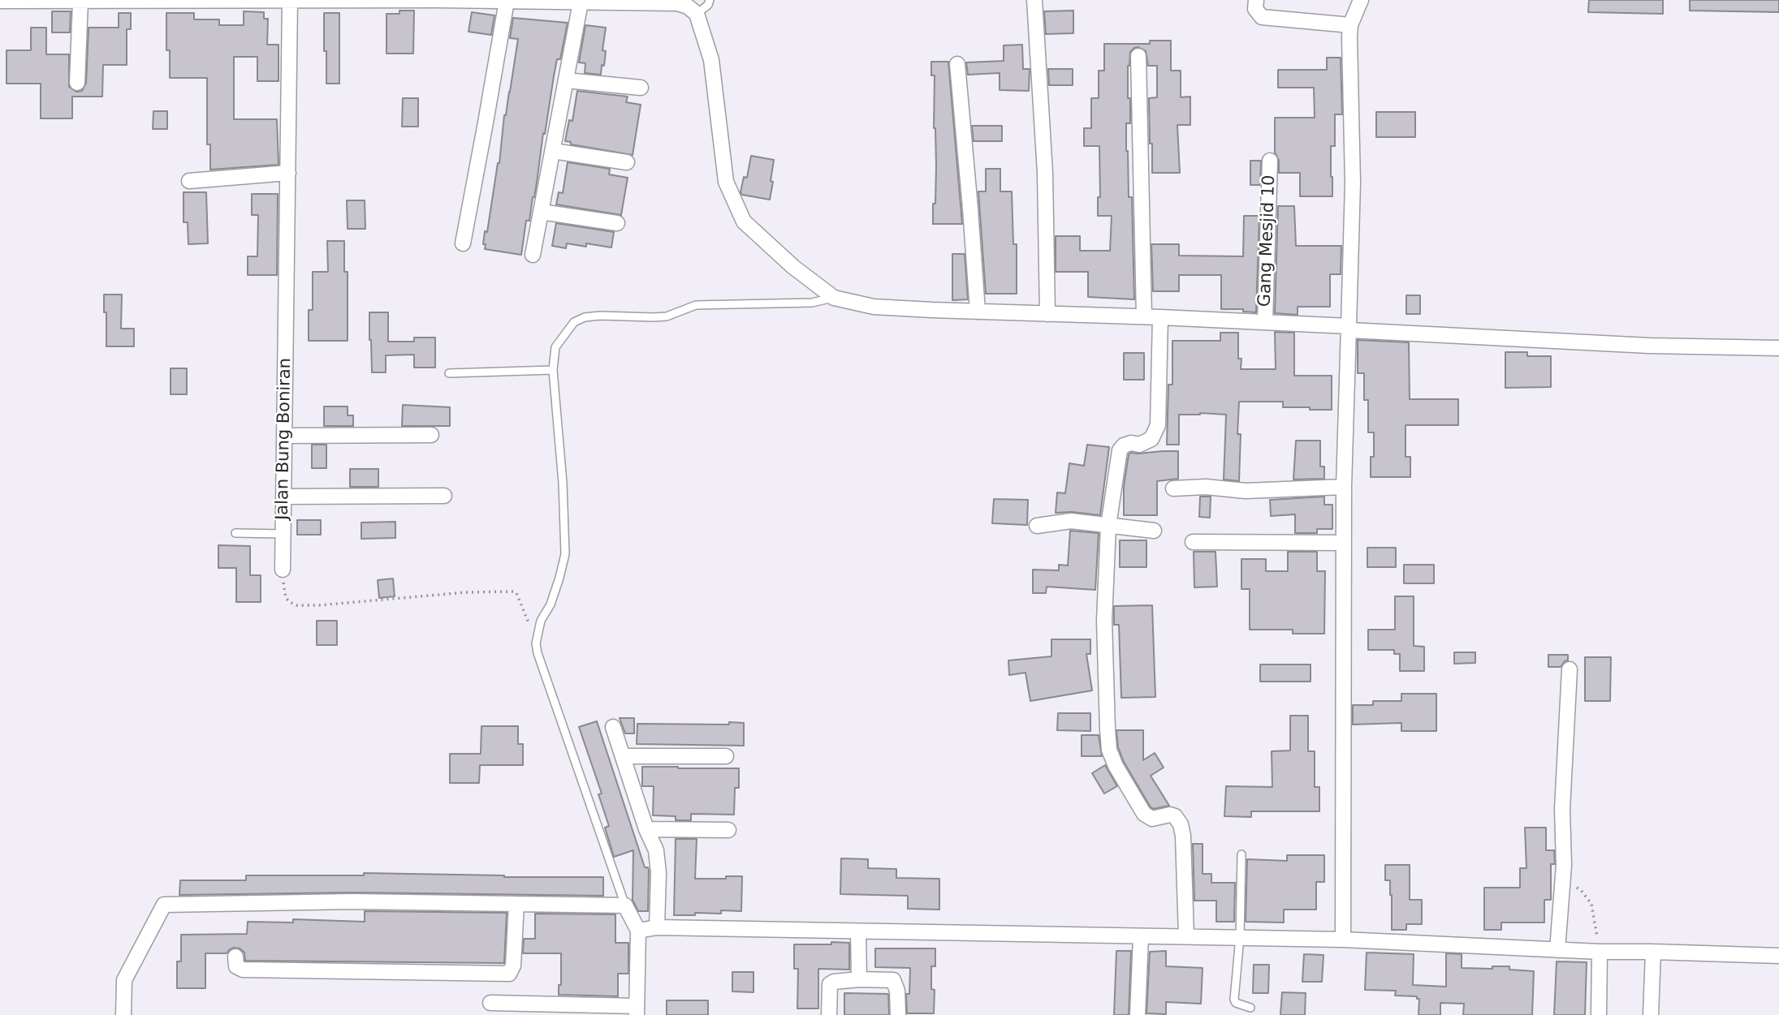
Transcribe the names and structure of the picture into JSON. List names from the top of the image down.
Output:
{
  "streets": {
    "street": ["Gang Mesjid 10", "Jalan Bung Boniran"]
  }
}
